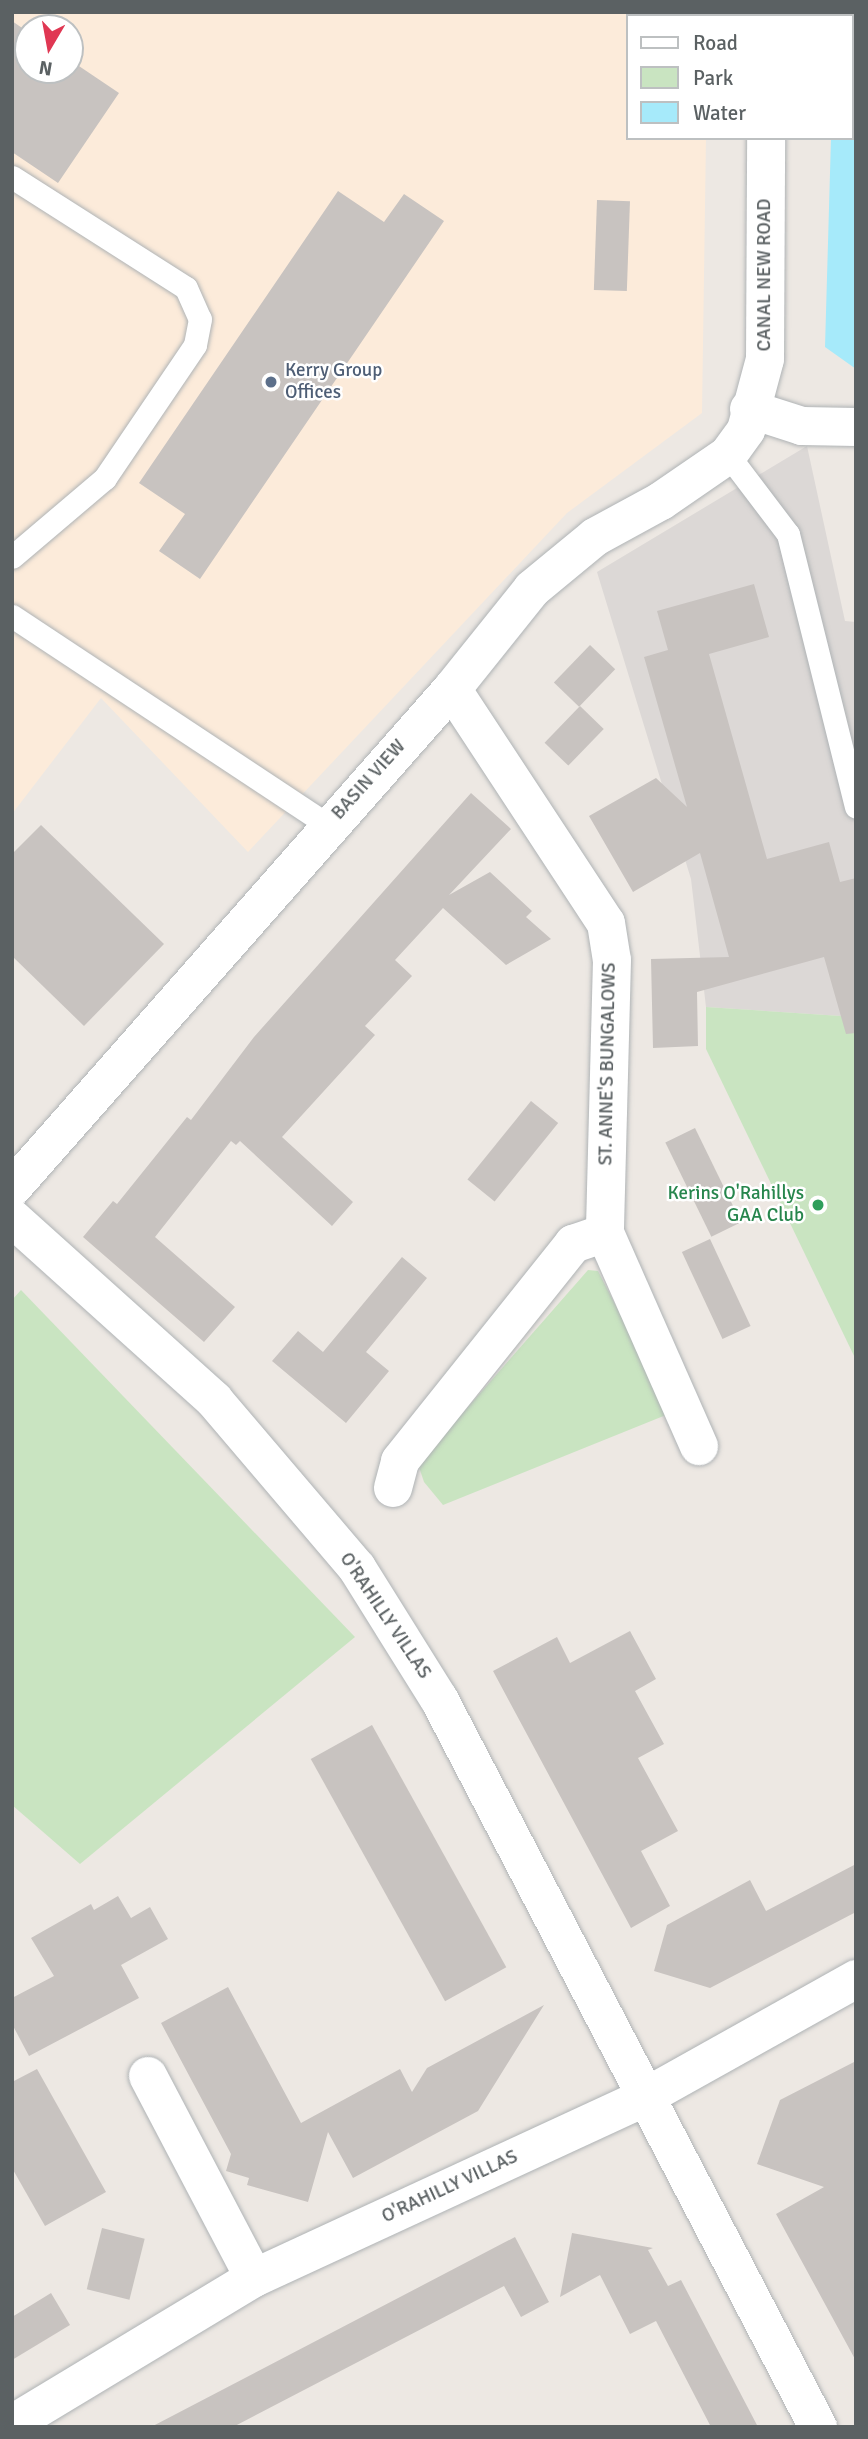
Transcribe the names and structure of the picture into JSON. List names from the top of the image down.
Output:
{
  "streets": {
    "street": [
      "CANAL NEW ROAD",
      "BASIN VIEW",
      "ST. ANNE'S BUNGALOWS",
      "O'RAHILLY VILLAS"
    ]
  },
  "crossings": [
    ["CANAL NEW ROAD", "BASIN VIEW"],
    ["BASIN VIEW", "ST. ANNE'S BUNGALOWS"]
  ],
  "places": ["Kerry Group Offices", "Kerins O'Rahillys GAA Club"],
  "legend": ["Road", "Park", "Water"],
  "north": "bottom"
}
